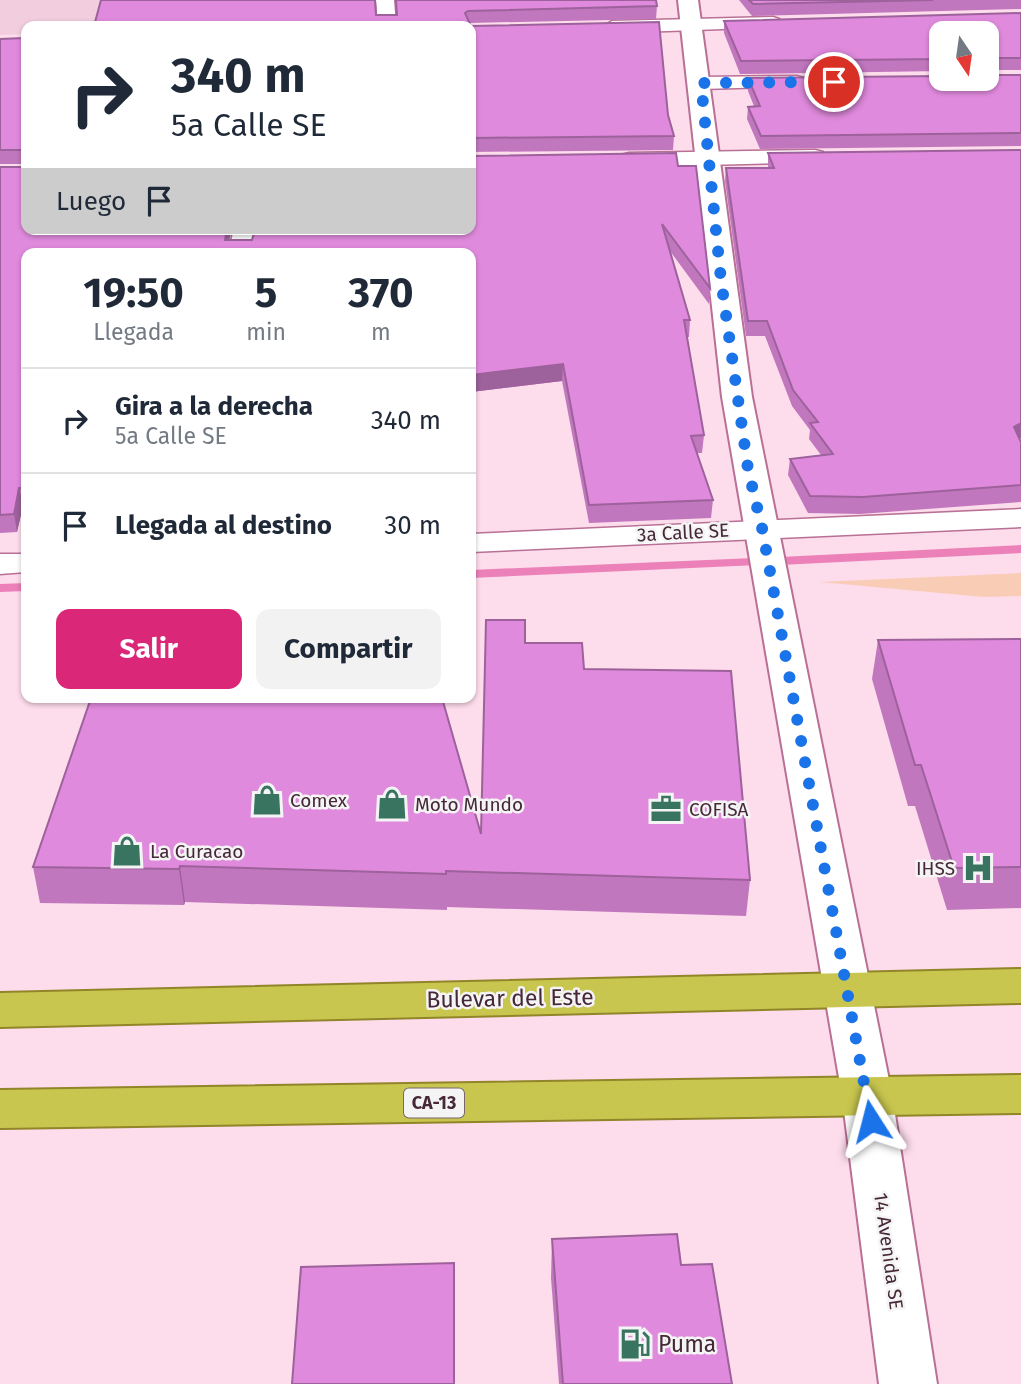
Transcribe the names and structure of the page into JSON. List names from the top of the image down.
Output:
{
  "streets": {
    "highway": ["Bulevar del Este", "CA-13"],
    "street": ["3a Calle SE", "14 Avenida SE"]
  },
  "crossings": [
    ["3a Calle SE", "14 Avenida SE"],
    ["Bulevar del Este", "14 Avenida SE"],
    ["CA-13", "14 Avenida SE"]
  ],
  "places": {
    "shop": ["Comex", "Moto Mundo", "La Curacao"],
    "office": ["COFISA"],
    "hospital": ["IHSS"],
    "fuel station": ["Puma"]
  },
  "north": "bottom",
  "page": {
    "turn": ["340 m", "5a Calle SE"],
    "then": "Luego",
    "eta": [
      "19:50",
      "Llegada",
      "5",
      "min",
      "370",
      "m"
    ],
    "list": [
      {
        "name": "Gira a la derecha",
        "note": "5a Calle SE",
        "value": "340 m"
      },
      {
        "name": "Llegada al destino",
        "value": "30 m"
      }
    ],
    "buttons": ["Salir", "Compartir"]
  }
}
